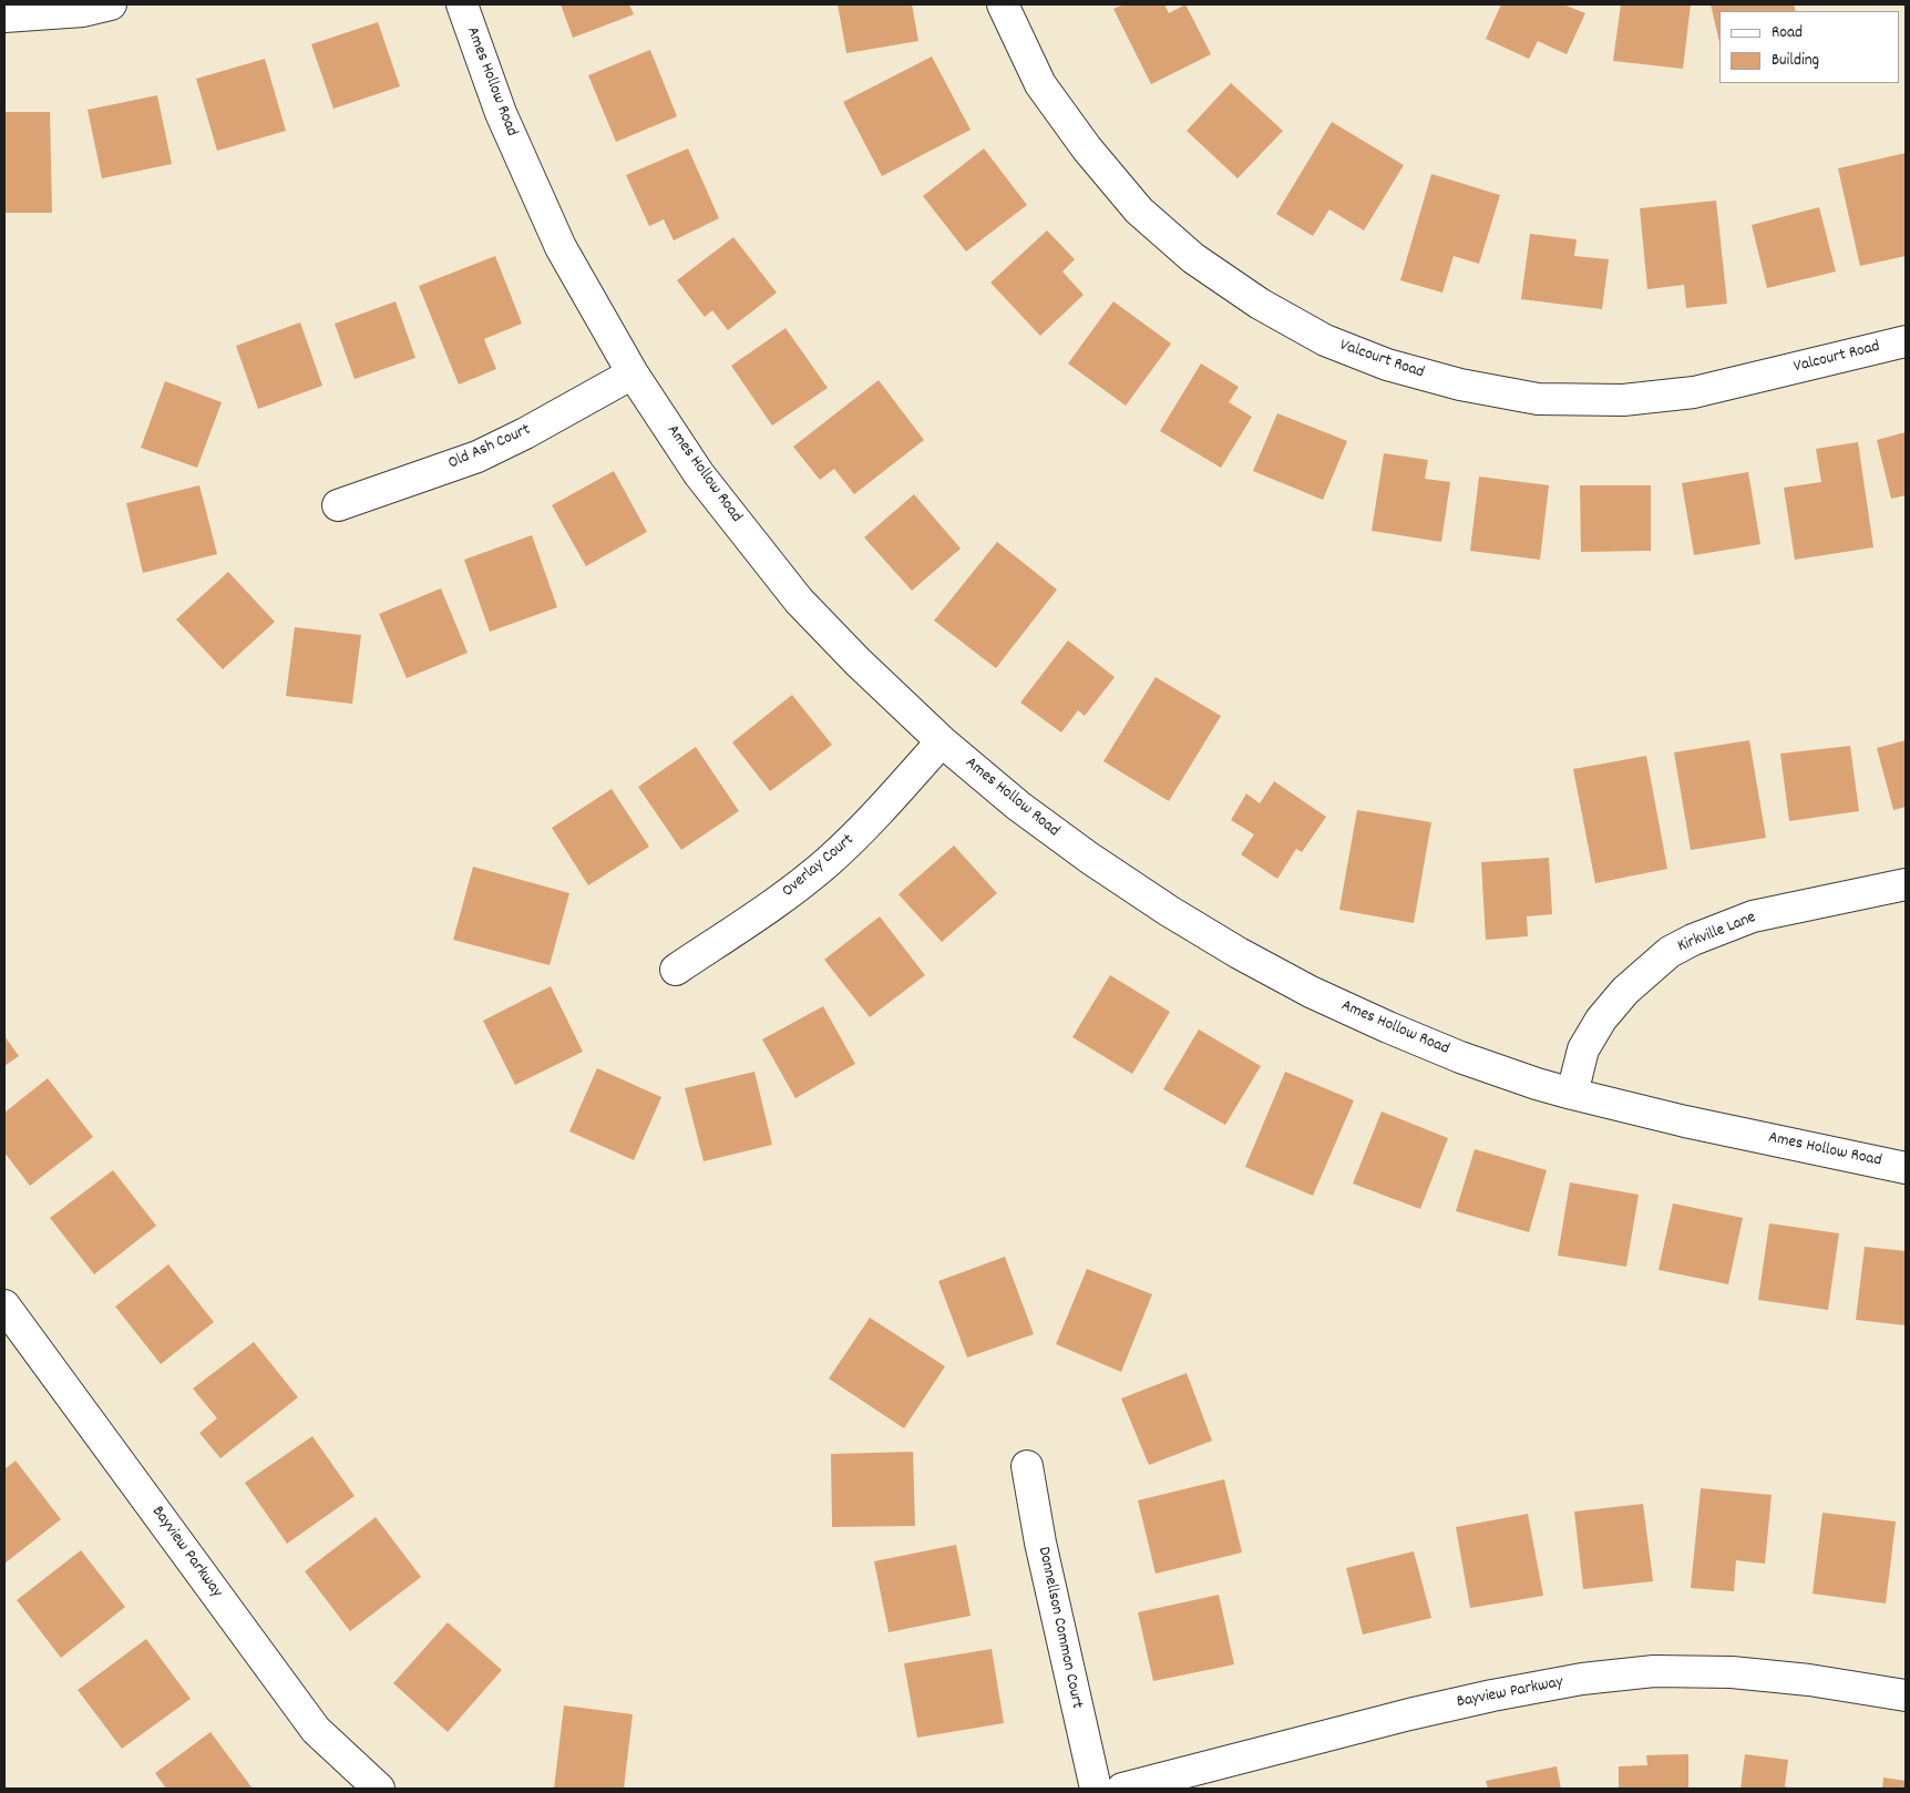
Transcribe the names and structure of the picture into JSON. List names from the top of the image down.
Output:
{
  "streets": {
    "street": [
      "Ames Hollow Road",
      "Valcourt Road",
      "Old Ash Court",
      "Overlay Court",
      "Kirkville Lane",
      "Bayview Parkway",
      "Donnellson Common Court"
    ]
  },
  "crossings": [
    ["Ames Hollow Road", "Old Ash Court"],
    ["Ames Hollow Road", "Overlay Court"],
    ["Ames Hollow Road", "Kirkville Lane"]
  ],
  "legend": ["Road", "Building"]
}
